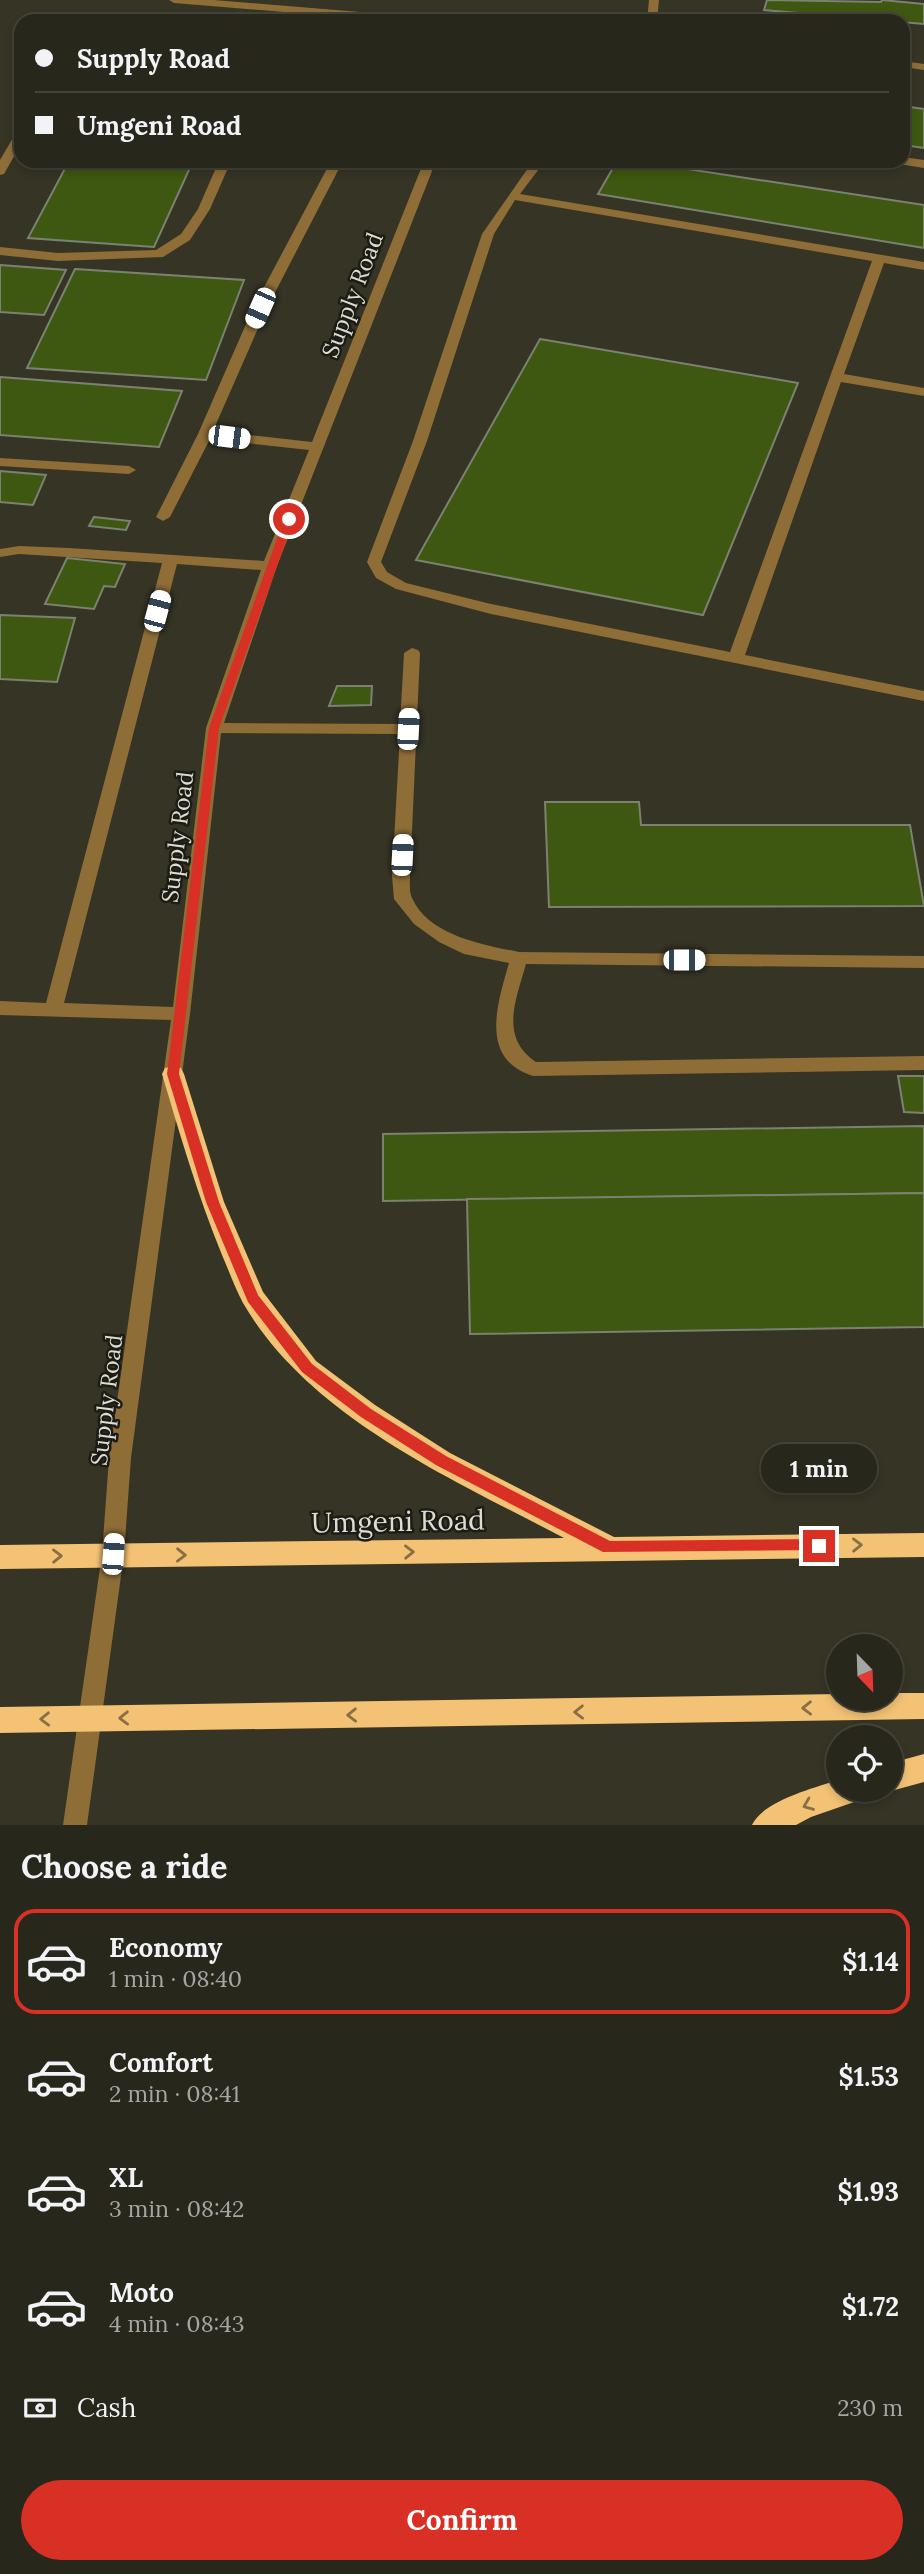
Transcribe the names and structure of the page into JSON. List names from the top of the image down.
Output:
{
  "streets": {
    "highway": ["Umgeni Road"],
    "street": ["Supply Road"]
  },
  "crossings": [
    ["Supply Road", "Umgeni Road"]
  ],
  "north": "bottom right",
  "page": {
    "banner": ["Supply Road", "Umgeni Road"],
    "bubble": "1 min",
    "heading": "Choose a ride",
    "list": [
      {
        "name": "Economy",
        "note": "1 min · 08:40",
        "value": "$1.14"
      },
      {
        "name": "Comfort",
        "note": "2 min · 08:41",
        "value": "$1.53"
      },
      {
        "name": "XL",
        "note": "3 min · 08:42",
        "value": "$1.93"
      },
      {
        "name": "Moto",
        "note": "4 min · 08:43",
        "value": "$1.72"
      }
    ],
    "pay": ["Cash", "230 m"],
    "buttons": "Confirm"
  }
}
